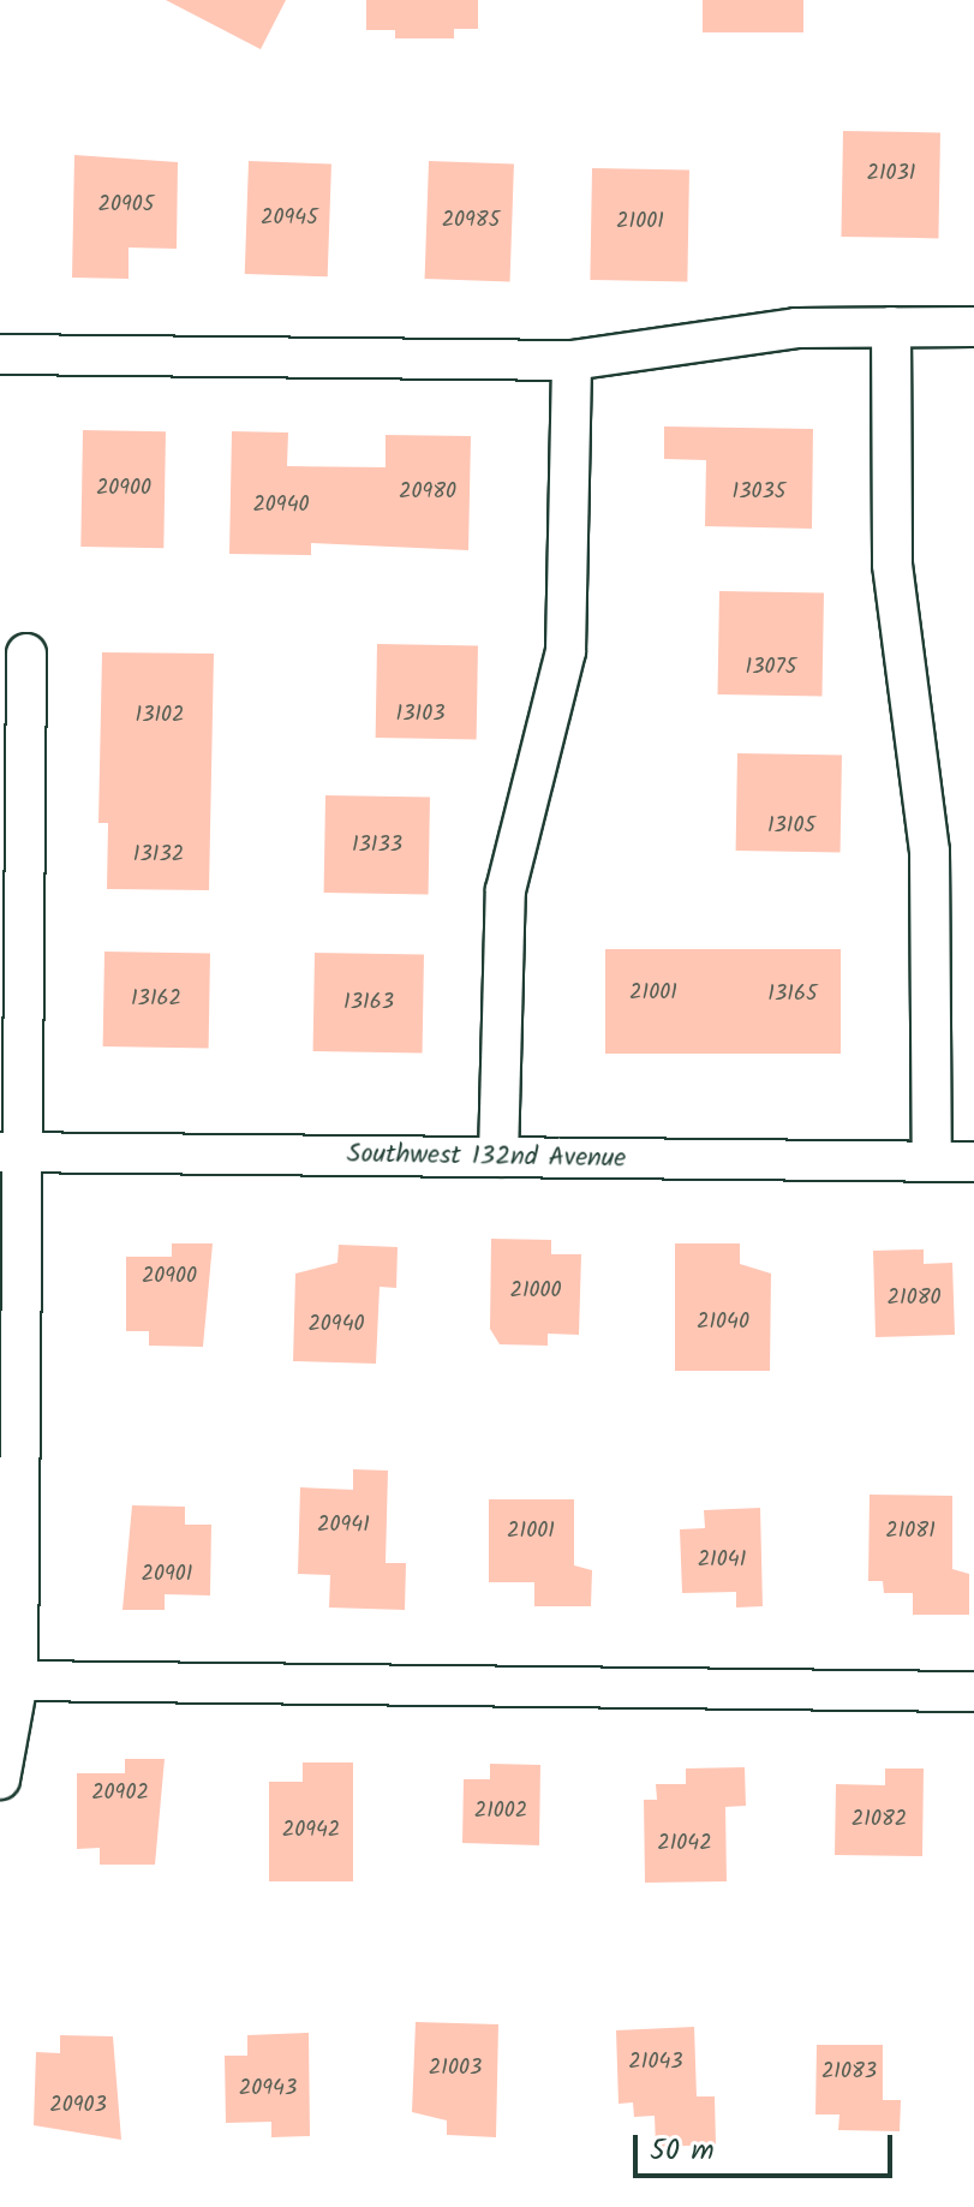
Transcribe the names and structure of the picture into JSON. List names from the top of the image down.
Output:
{
  "streets": {
    "street": ["Southwest 132nd Avenue"]
  },
  "house_numbers": [
    "21031",
    "20905",
    "20945",
    "20985",
    "21001",
    "20900",
    "20980",
    "13035",
    "20940",
    "13075",
    "13103",
    "13102",
    "13105",
    "13133",
    "13132",
    "21001",
    "13165",
    "13162",
    "13163",
    "20900",
    "21000",
    "21080",
    "21040",
    "20940",
    "20941",
    "21001",
    "21081",
    "21041",
    "20901",
    "20902",
    "21002",
    "21082",
    "20942",
    "21042",
    "21043",
    "21003",
    "21083",
    "20943",
    "20903"
  ],
  "scale_bar": "50 m"
}
